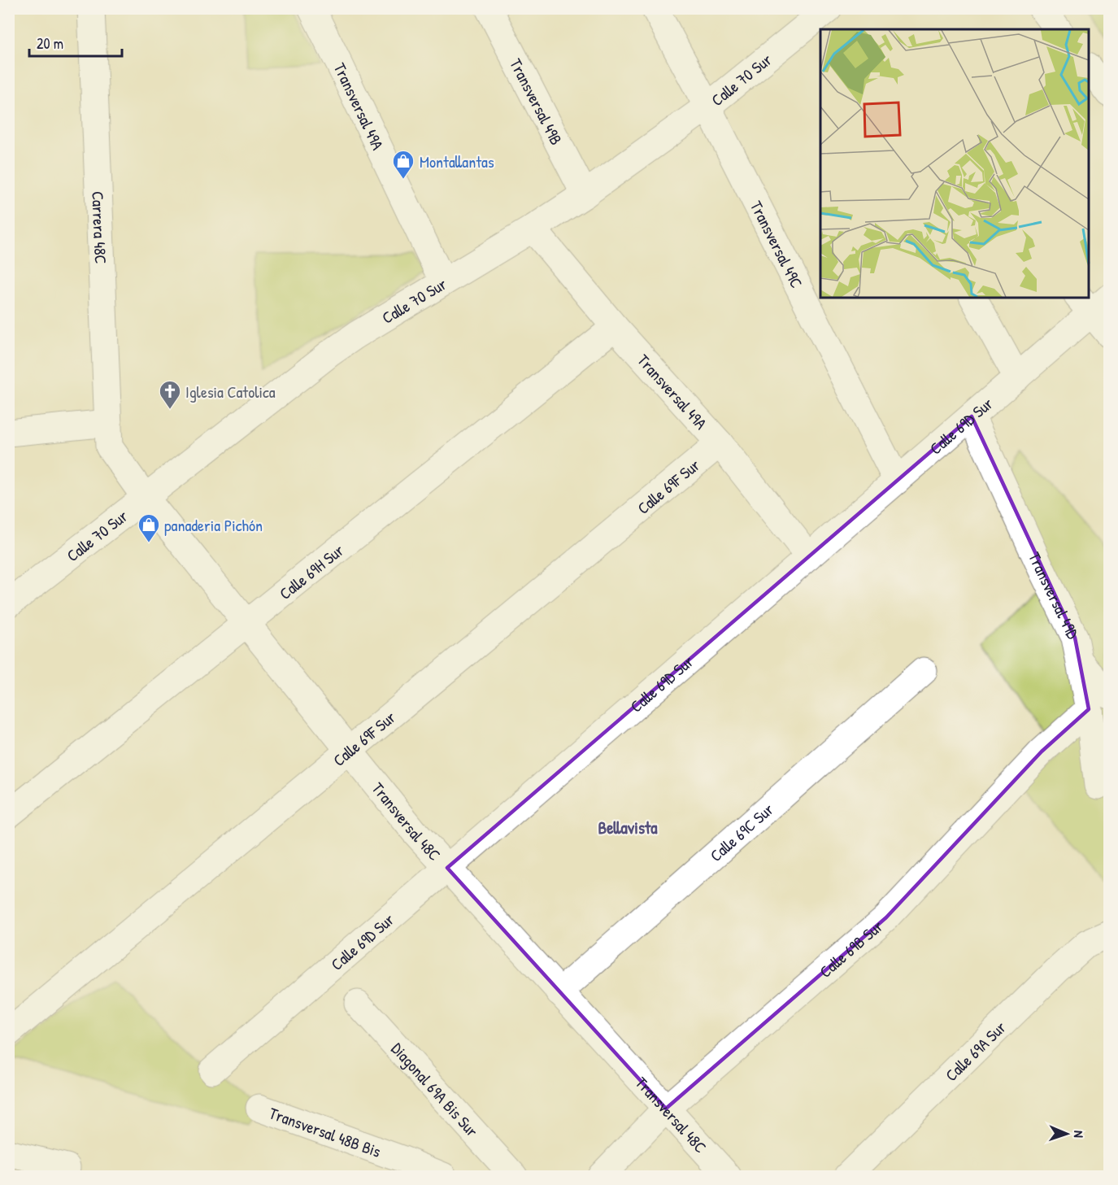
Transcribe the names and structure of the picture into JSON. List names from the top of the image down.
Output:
{
  "streets": {
    "street": [
      "Calle 70 Sur",
      "Transversal 49B",
      "Transversal 49A",
      "Carrera 48C",
      "Transversal 49C",
      "Calle 69D Sur",
      "Calle 69F Sur",
      "Calle 69H Sur",
      "Transversal 49D",
      "Transversal 48C",
      "Calle 69C Sur",
      "Calle 69B Sur",
      "Calle 69A Sur",
      "Diagonal 69A Bis Sur",
      "Transversal 48B Bis"
    ]
  },
  "crossings": [
    ["Calle 70 Sur", "Transversal 49B"],
    ["Calle 70 Sur", "Transversal 49A"],
    ["Calle 70 Sur", "Transversal 49C"],
    ["Calle 70 Sur", "Transversal 48C"],
    ["Transversal 49A", "Calle 69D Sur"],
    ["Transversal 49A", "Calle 69F Sur"],
    ["Transversal 49A", "Calle 69H Sur"],
    ["Carrera 48C", "Transversal 48C"],
    ["Transversal 49C", "Calle 69D Sur"],
    ["Calle 69D Sur", "Transversal 49D"],
    ["Calle 69D Sur", "Transversal 48C"],
    ["Calle 69F Sur", "Transversal 48C"],
    ["Calle 69H Sur", "Transversal 48C"],
    ["Transversal 49D", "Calle 69B Sur"],
    ["Transversal 48C", "Calle 69C Sur"],
    ["Transversal 48C", "Calle 69B Sur"]
  ],
  "districts": ["Bellavista"],
  "places": {
    "shop": ["Montallantas", "panaderia Pichón"],
    "church": ["Iglesia Catolica"]
  },
  "scale_bar": "20 m",
  "north": "right"
}
